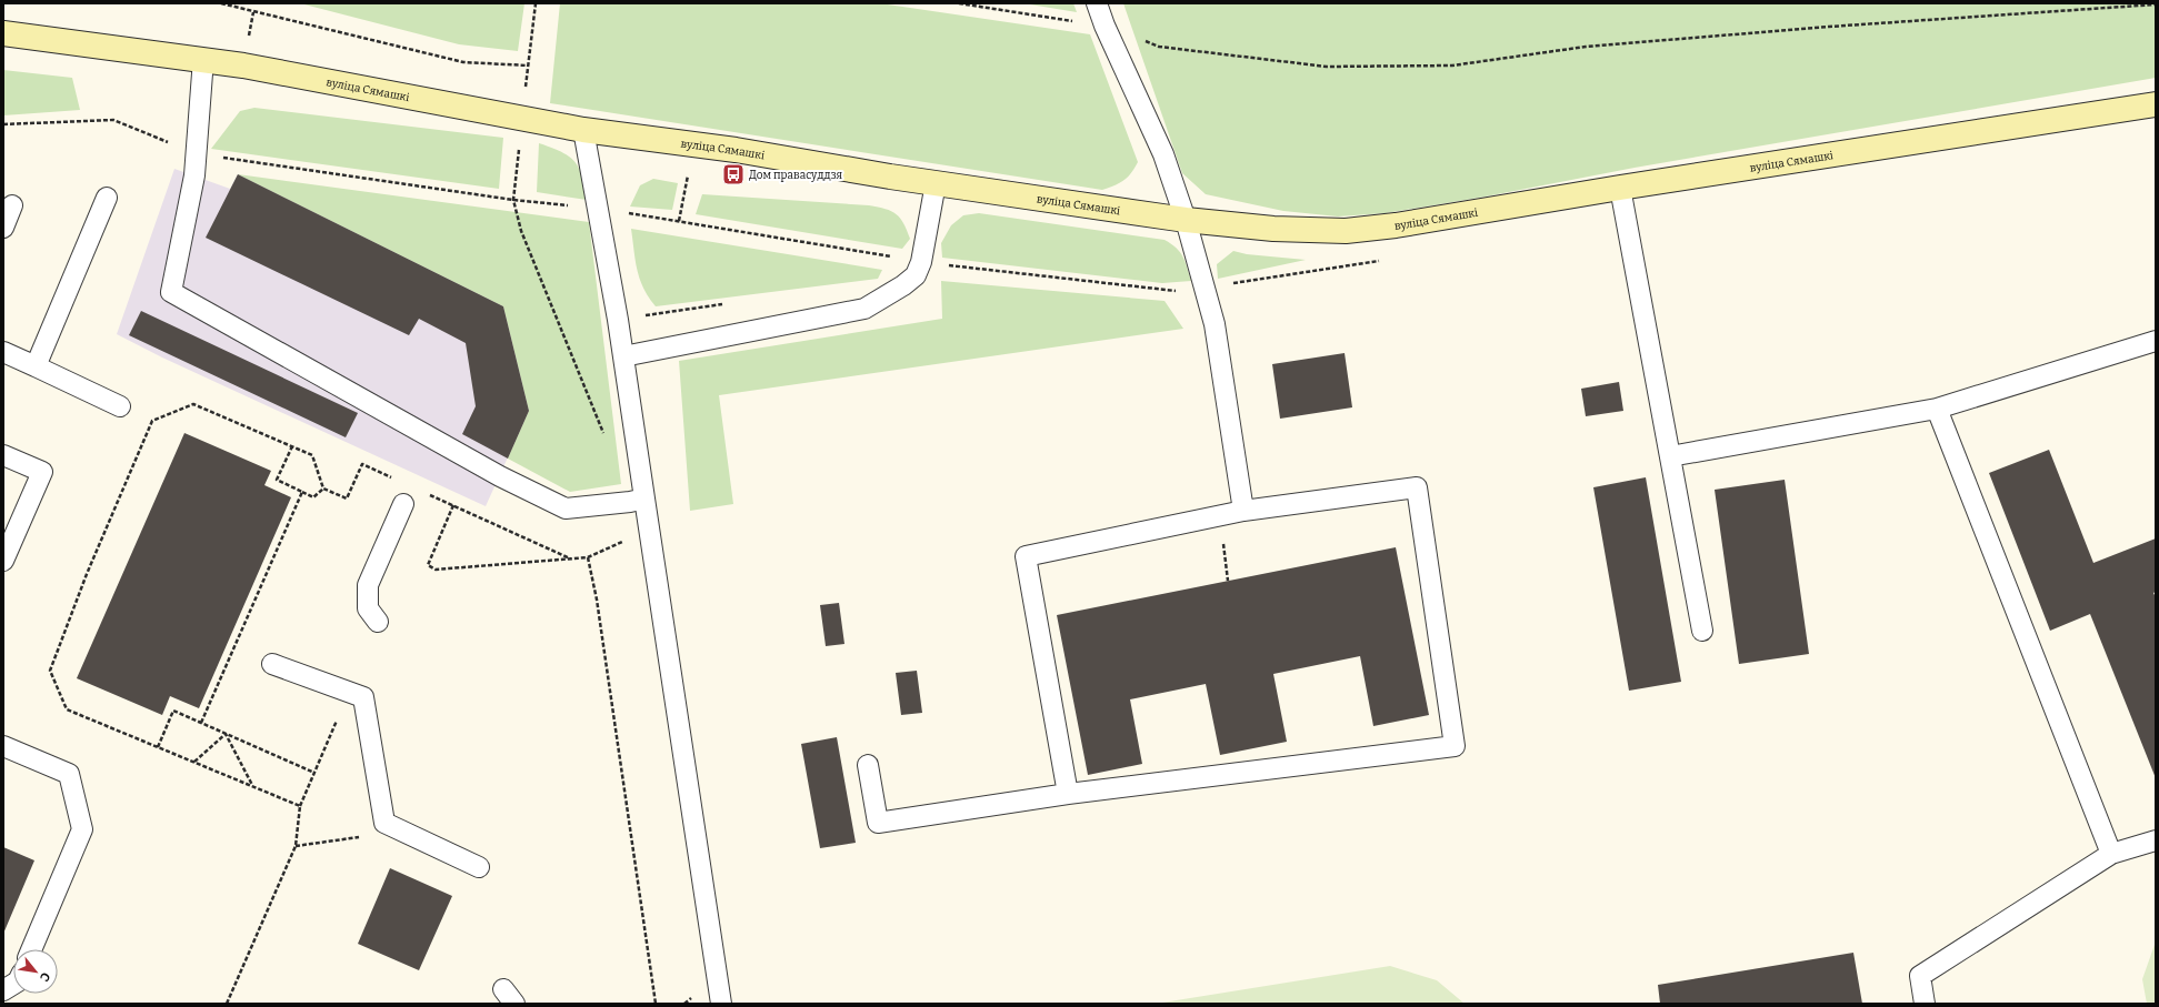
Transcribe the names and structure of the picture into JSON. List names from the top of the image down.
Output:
{
  "streets": {
    "street": ["вуліца Сямашкі"]
  },
  "places": {
    "bus stop": ["Дом правасуддзя"]
  },
  "north": "bottom right"
}
